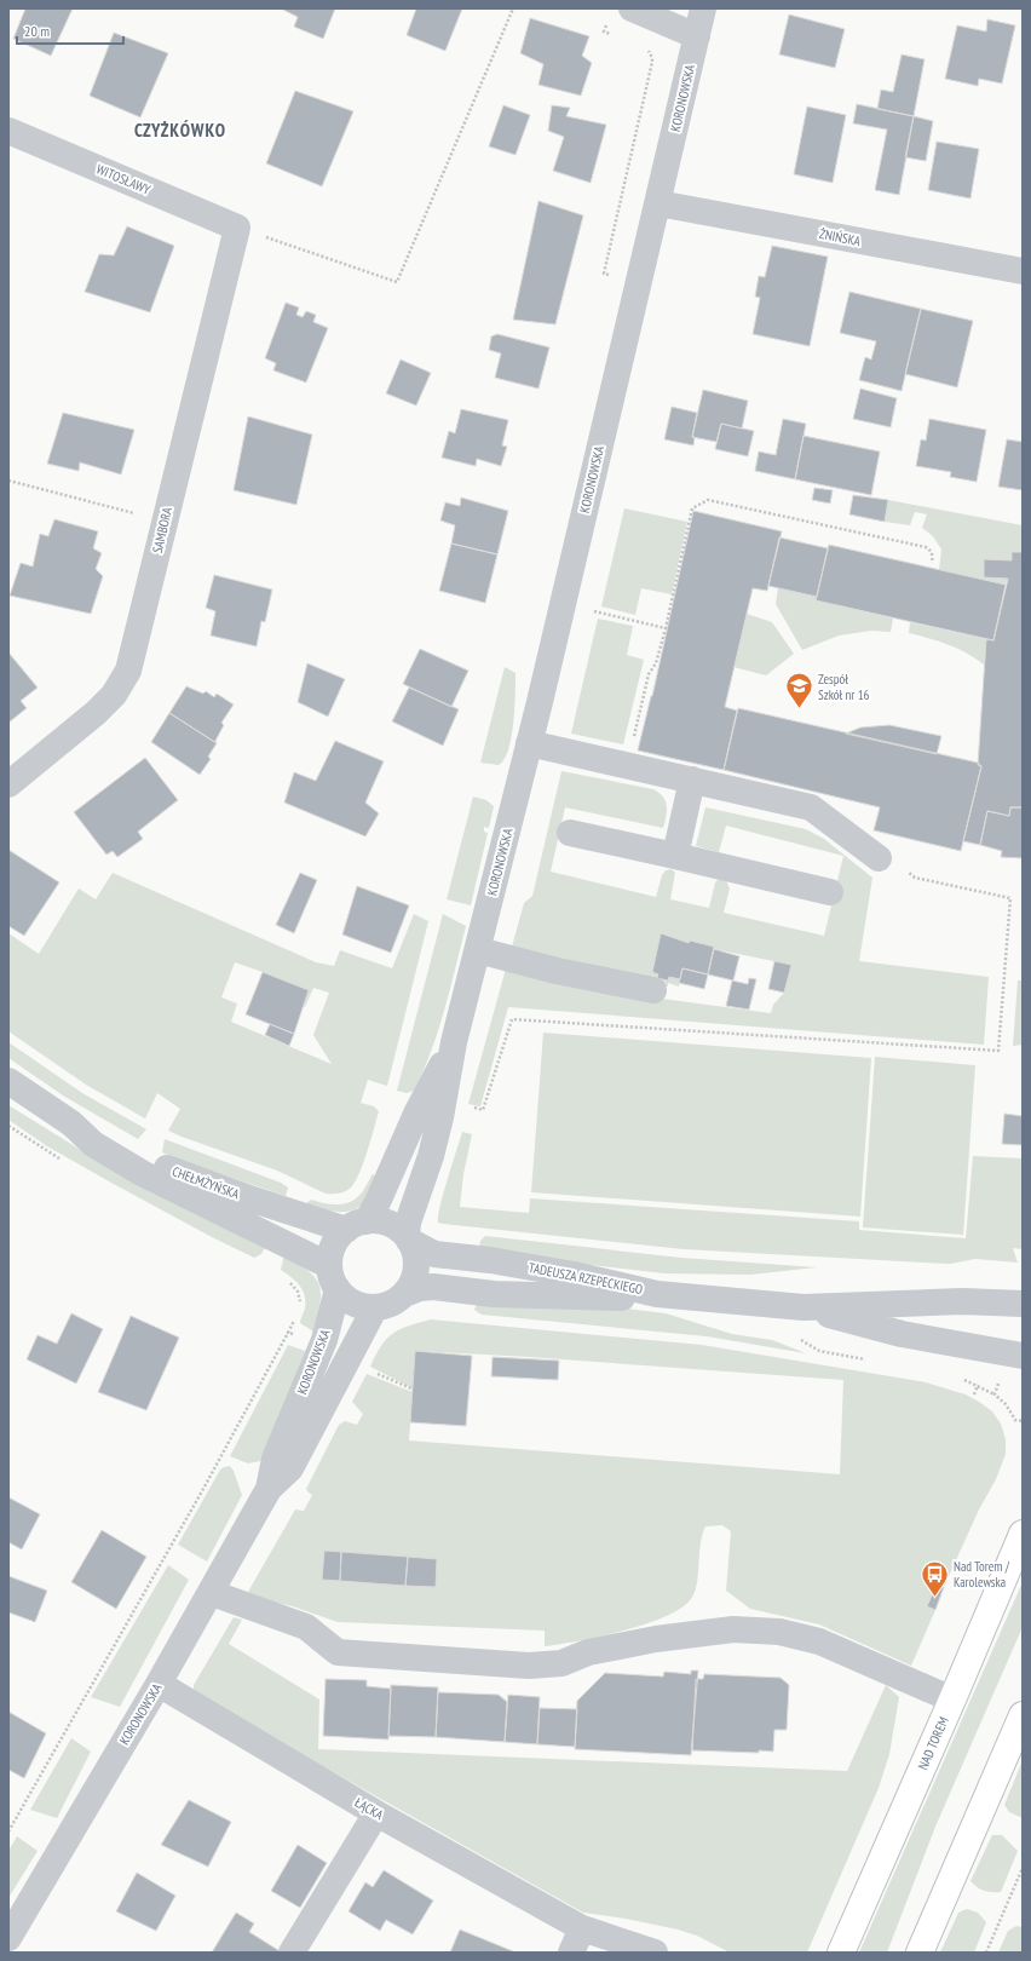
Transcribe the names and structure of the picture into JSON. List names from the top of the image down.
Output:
{
  "streets": {
    "main road": ["NAD TOREM"],
    "street": [
      "KORONOWSKA",
      "WITOSŁAWY",
      "ŻNIŃSKA",
      "SAMBORA",
      "CHEŁMŻYŃSKA",
      "TADEUSZA RZEPECKIEGO",
      "ŁĄCKA"
    ]
  },
  "crossings": [
    ["KORONOWSKA", "ŻNIŃSKA"],
    ["KORONOWSKA", "CHEŁMŻYŃSKA"],
    ["KORONOWSKA", "TADEUSZA RZEPECKIEGO"],
    ["KORONOWSKA", "ŁĄCKA"],
    ["WITOSŁAWY", "SAMBORA"],
    ["CHEŁMŻYŃSKA", "TADEUSZA RZEPECKIEGO"]
  ],
  "districts": ["CZYŻKÓWKO"],
  "places": {
    "school or university": ["Zespół Szkół nr 16"],
    "bus stop": ["Nad Torem / Karolewska"]
  },
  "scale_bar": "20 m"
}
